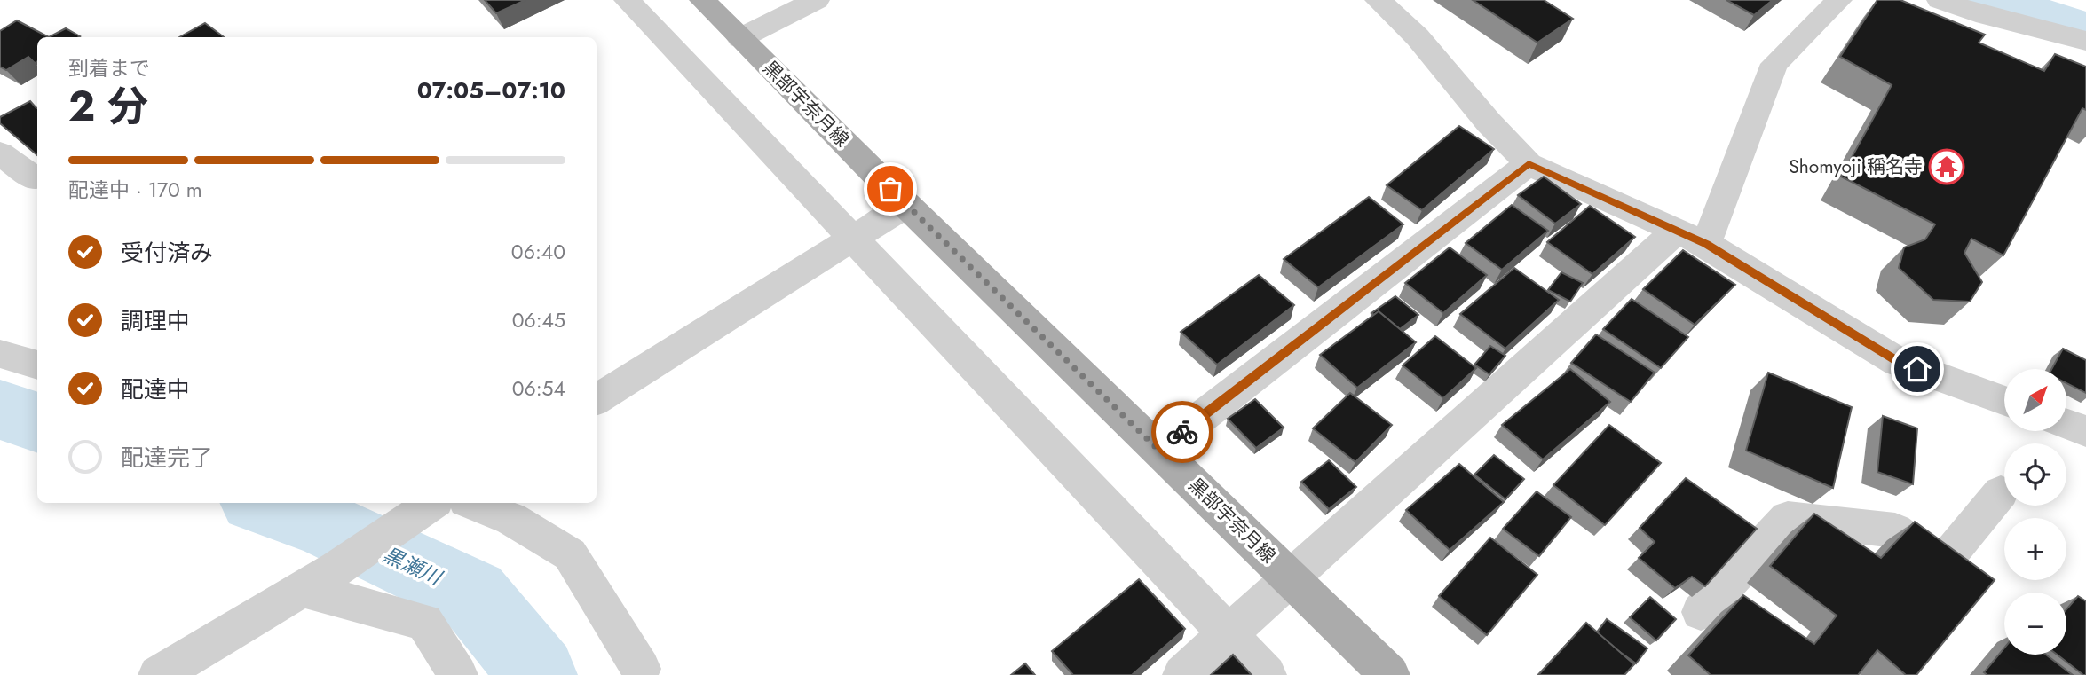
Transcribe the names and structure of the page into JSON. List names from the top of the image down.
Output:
{
  "streets": {
    "main road": ["黒部宇奈月線"]
  },
  "water": ["黒瀬川"],
  "places": {
    "temple": ["Shomyoji 稱名寺"]
  },
  "north": "top right",
  "page": {
    "heading": ["2 分", "到着まで", "07:05–07:10"],
    "bar": "配達中 · 170 m",
    "list": [
      ["受付済み", "06:40"],
      ["調理中", "06:45"],
      ["配達中", "06:54"],
      "配達完了"
    ],
    "map_buttons": ["+", "−"]
  }
}
